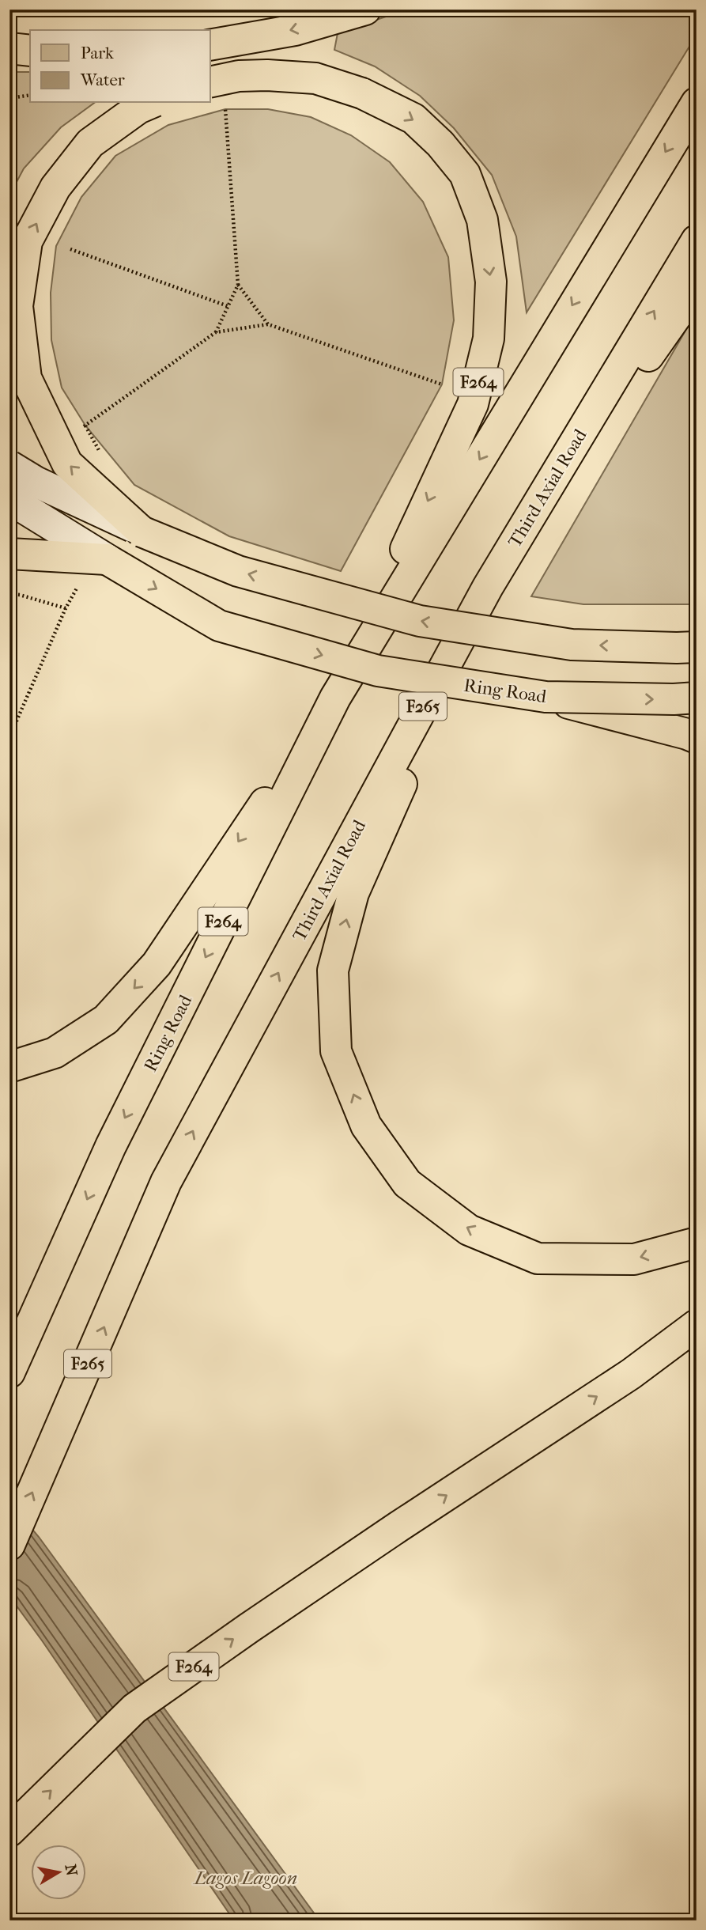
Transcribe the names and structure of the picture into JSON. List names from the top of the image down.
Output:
{
  "streets": {
    "main road": [
      "F264",
      "Third Axial Road",
      "Ring Road",
      "F265"
    ]
  },
  "crossings": [
    ["F264", "Ring Road"]
  ],
  "water": ["Lagos Lagoon"],
  "legend": ["Park", "Water"],
  "north": "right"
}
